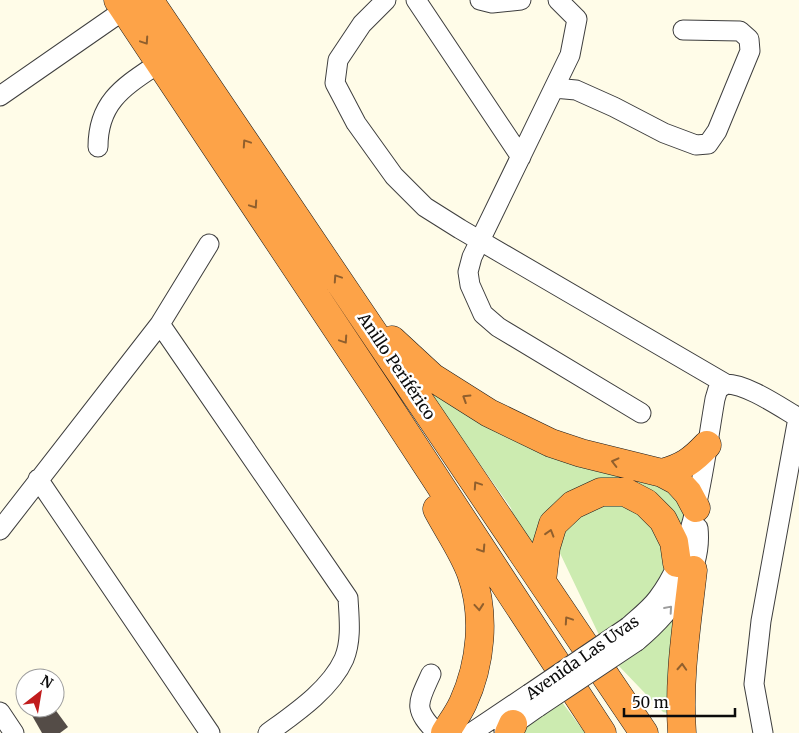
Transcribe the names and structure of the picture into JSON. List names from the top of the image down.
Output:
{
  "streets": {
    "highway": ["Anillo Periférico"],
    "street": ["Avenida Las Uvas"]
  },
  "scale_bar": "50 m",
  "north": "top right"
}
